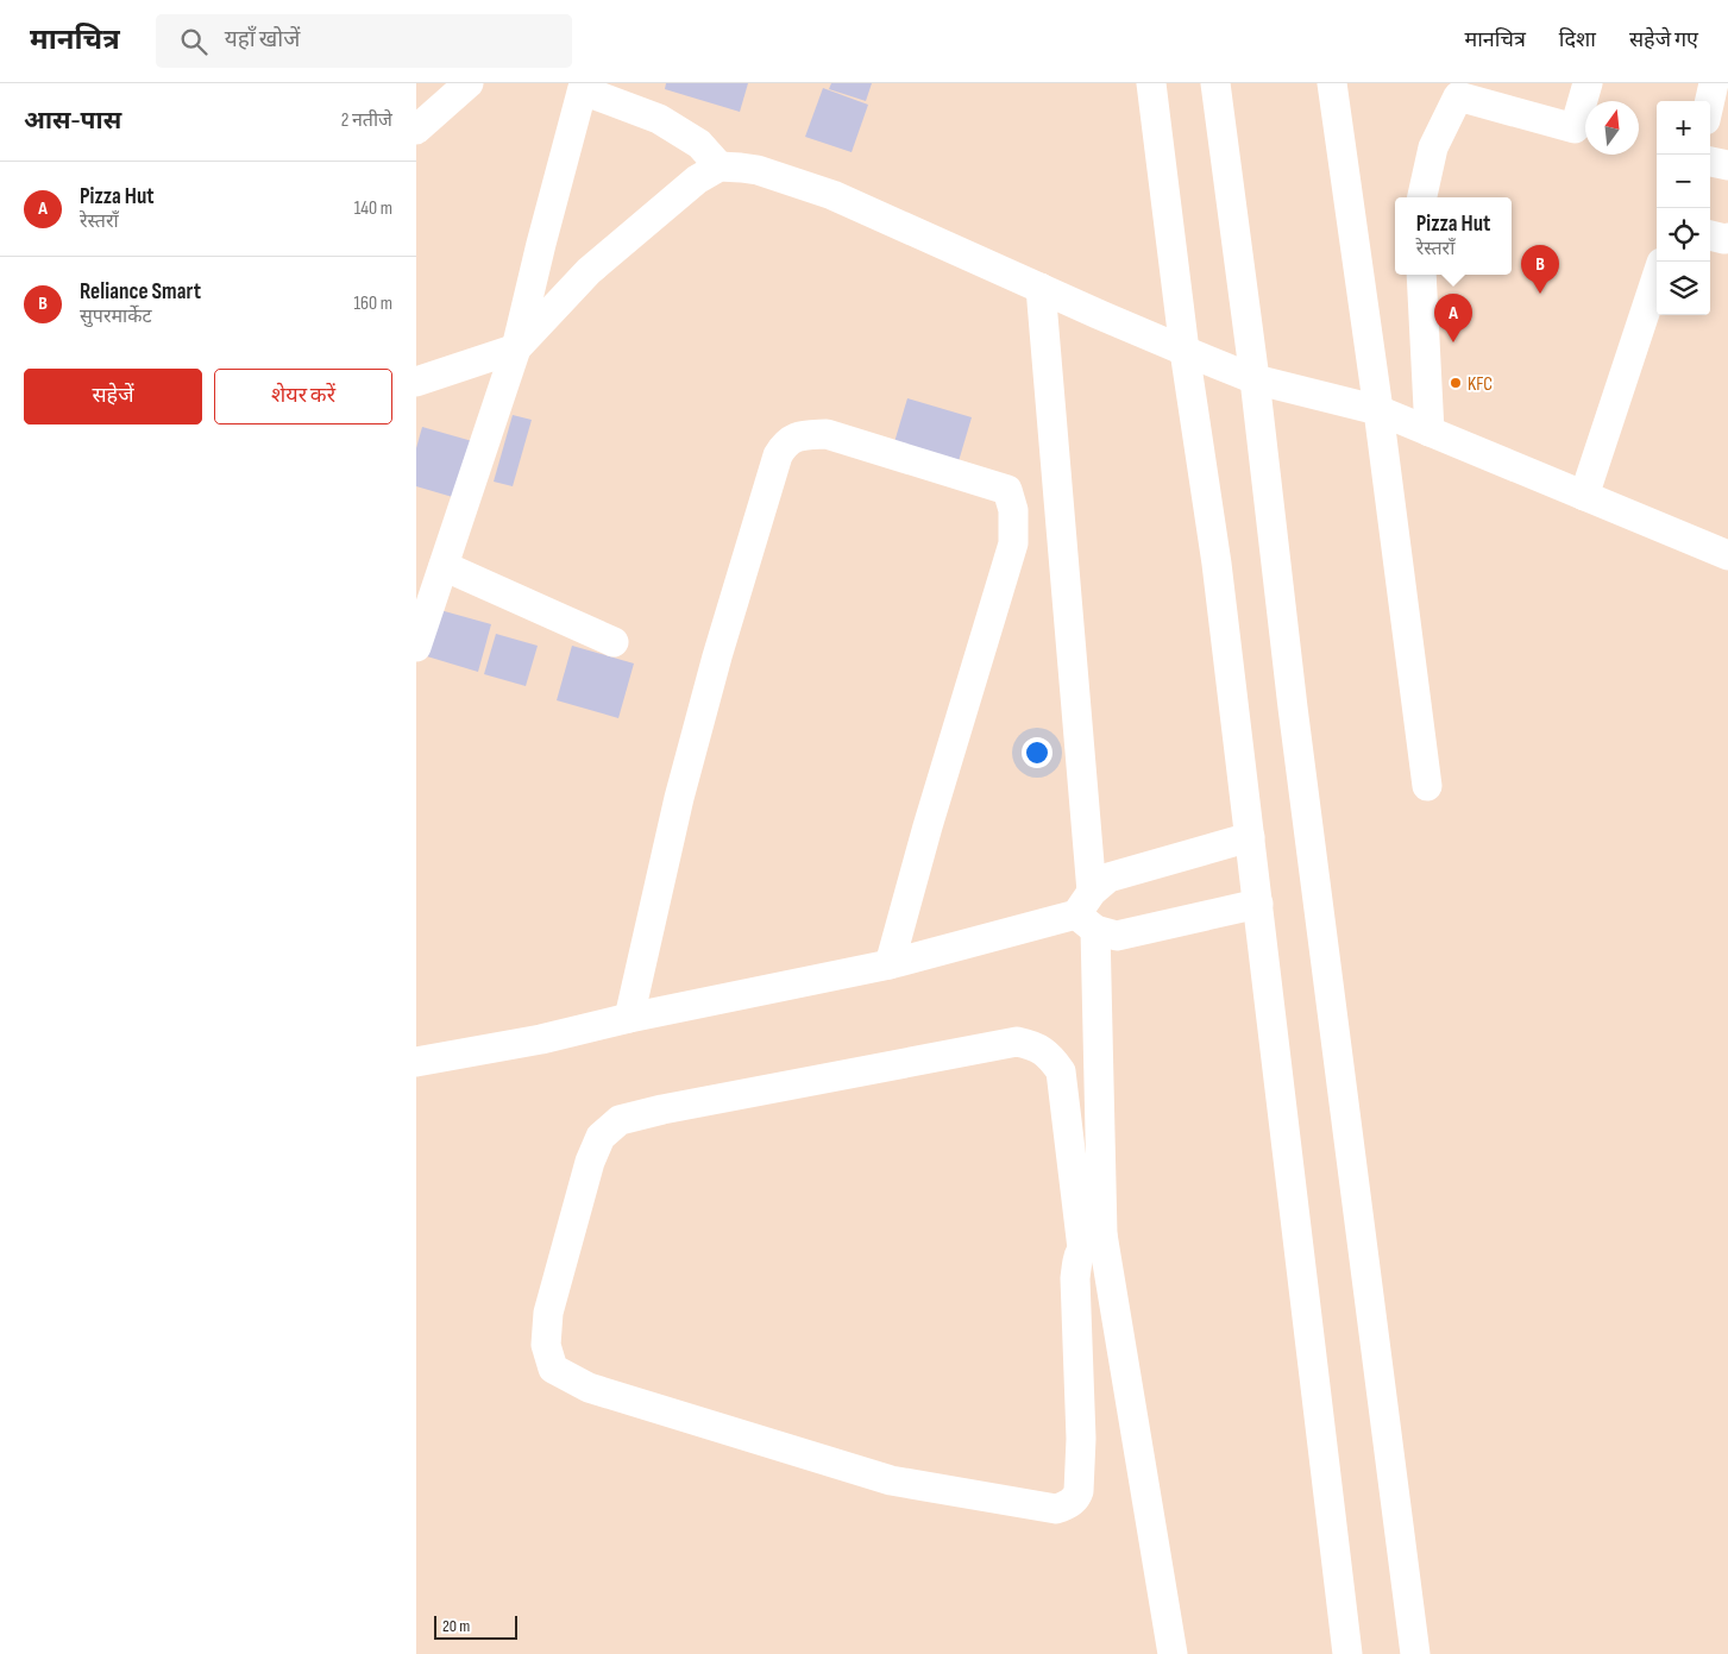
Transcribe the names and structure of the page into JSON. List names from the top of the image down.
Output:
{
  "places": ["KFC"],
  "scale_bar": "20 m",
  "north": "top",
  "page": {
    "header": "मानचित्र",
    "search": "यहाँ खोजें",
    "nav": ["मानचित्र", "दिशा", "सहेजे गए"],
    "heading": ["आस-पास", "2 नतीजे"],
    "map_buttons": ["+", "−"],
    "list": [
      {
        "mark": "A",
        "name": "Pizza Hut",
        "note": "रेस्तराँ",
        "value": "140 m"
      },
      {
        "mark": "B",
        "name": "Reliance Smart",
        "note": "सुपरमार्केट",
        "value": "160 m"
      }
    ],
    "popup": ["Pizza Hut", "रेस्तराँ"],
    "pins": ["B", "A"],
    "buttons": ["सहेजें", "शेयर करें"],
    "scale": "20 m"
  }
}
